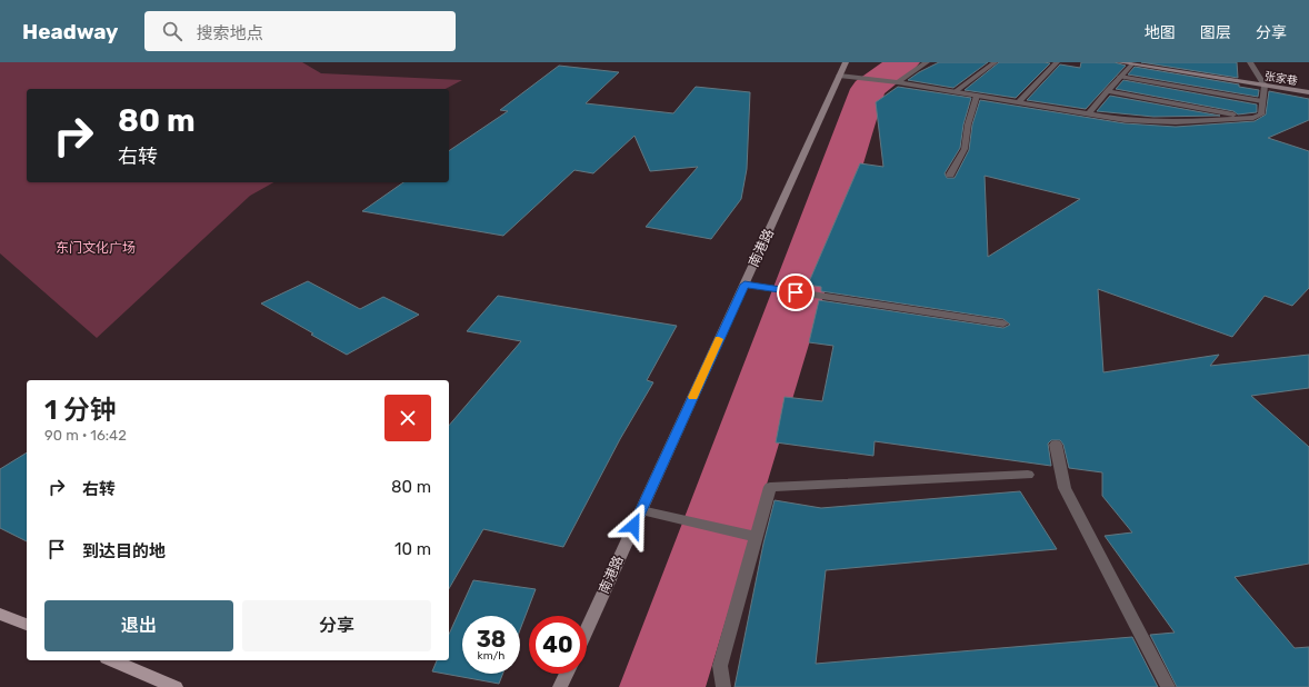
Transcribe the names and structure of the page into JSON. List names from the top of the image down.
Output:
{
  "streets": {
    "street": ["张家巷", "南港路"]
  },
  "parks": ["东门文化广场"],
  "page": {
    "header": "Headway",
    "search": "搜索地点",
    "nav": ["地图", "图层", "分享"],
    "turn": ["80 m", "右转"],
    "heading": ["1 分钟", "90 m · 16:42"],
    "list": [
      {
        "name": "右转",
        "value": "80 m"
      },
      {
        "name": "到达目的地",
        "value": "10 m"
      }
    ],
    "buttons": ["退出", "分享"],
    "speed": "38 km/h",
    "limit": "40"
  }
}
